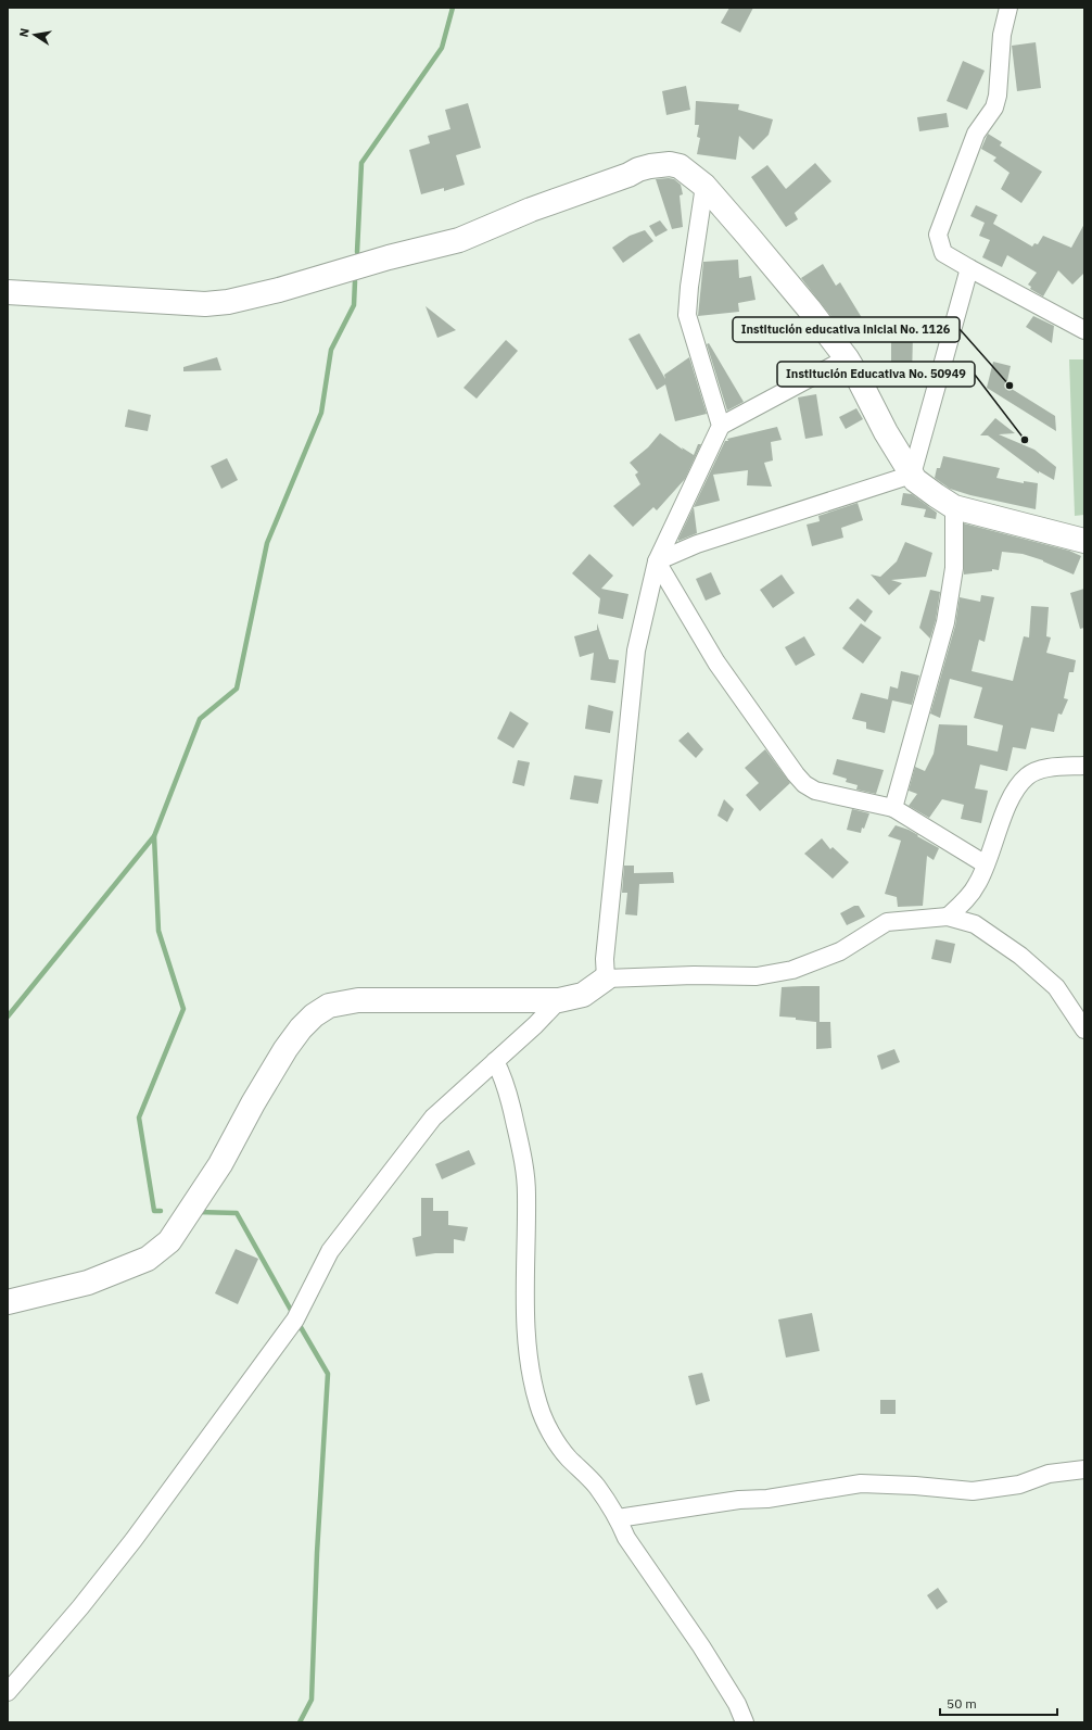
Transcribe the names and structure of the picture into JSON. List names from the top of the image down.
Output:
{
  "places": ["Institución educativa inicial No. 1126", "Institución Educativa No. 50949"],
  "scale_bar": "50 m",
  "north": "left"
}
